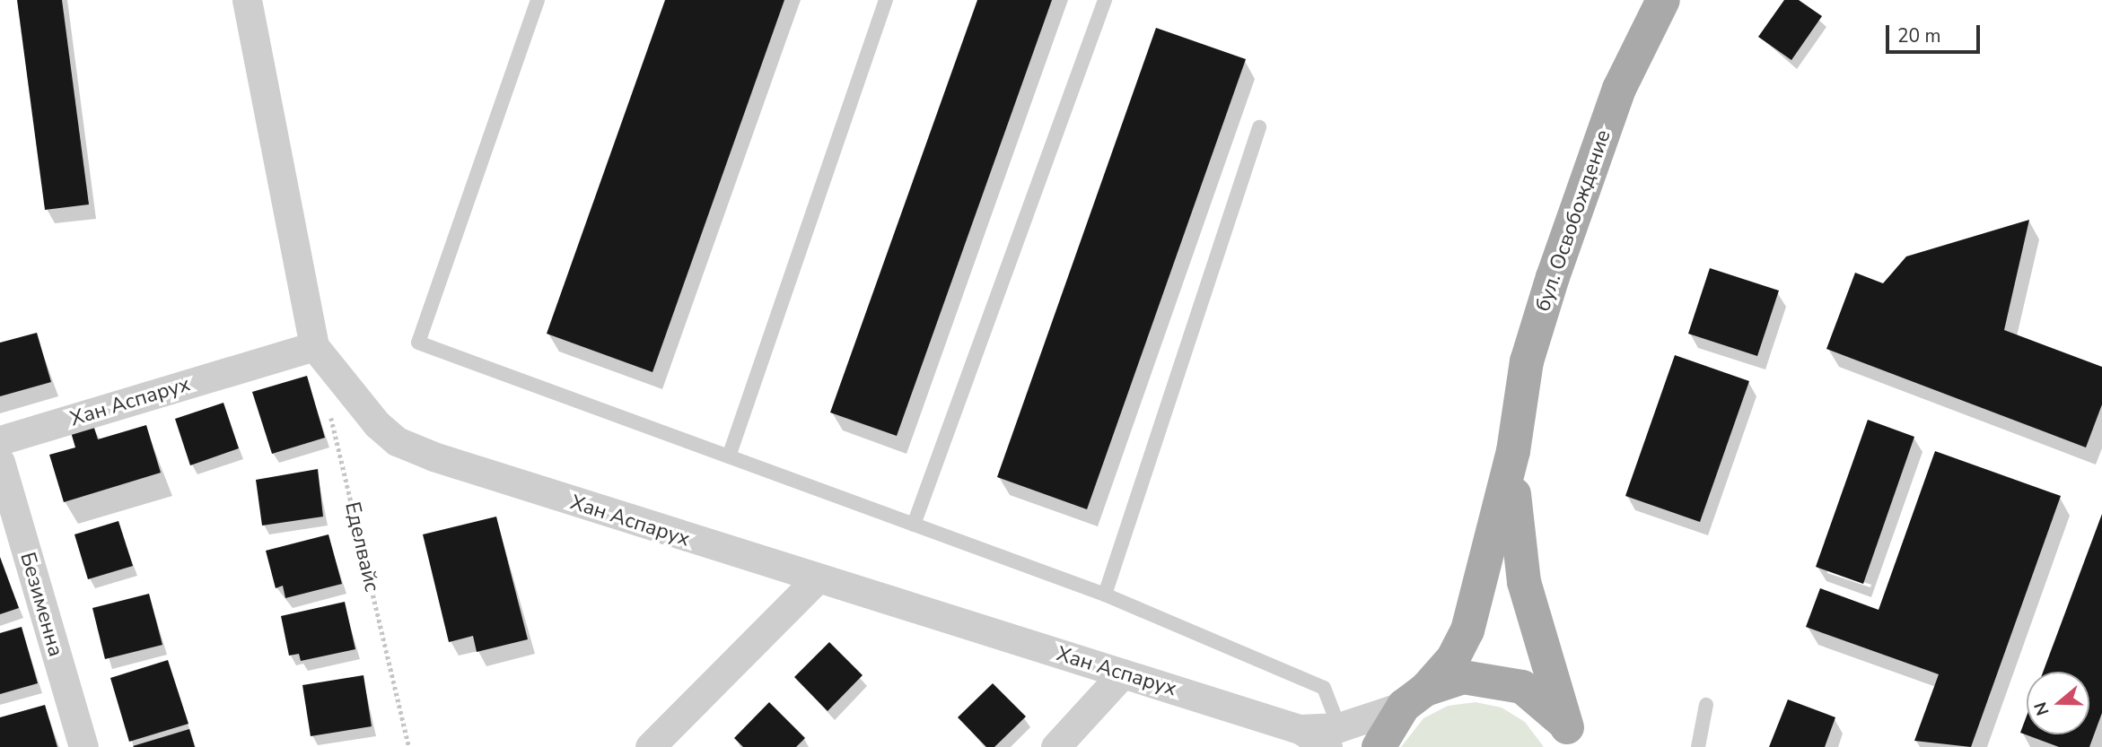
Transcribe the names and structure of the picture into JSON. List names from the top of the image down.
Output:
{
  "streets": {
    "main road": ["бул. Освобождение"],
    "street": ["Хан Аспарух", "Безименна"],
    "path": ["Еделвайс"]
  },
  "crossings": [
    ["бул. Освобождение", "Хан Аспарух"]
  ],
  "scale_bar": "20 m",
  "north": "left"
}
